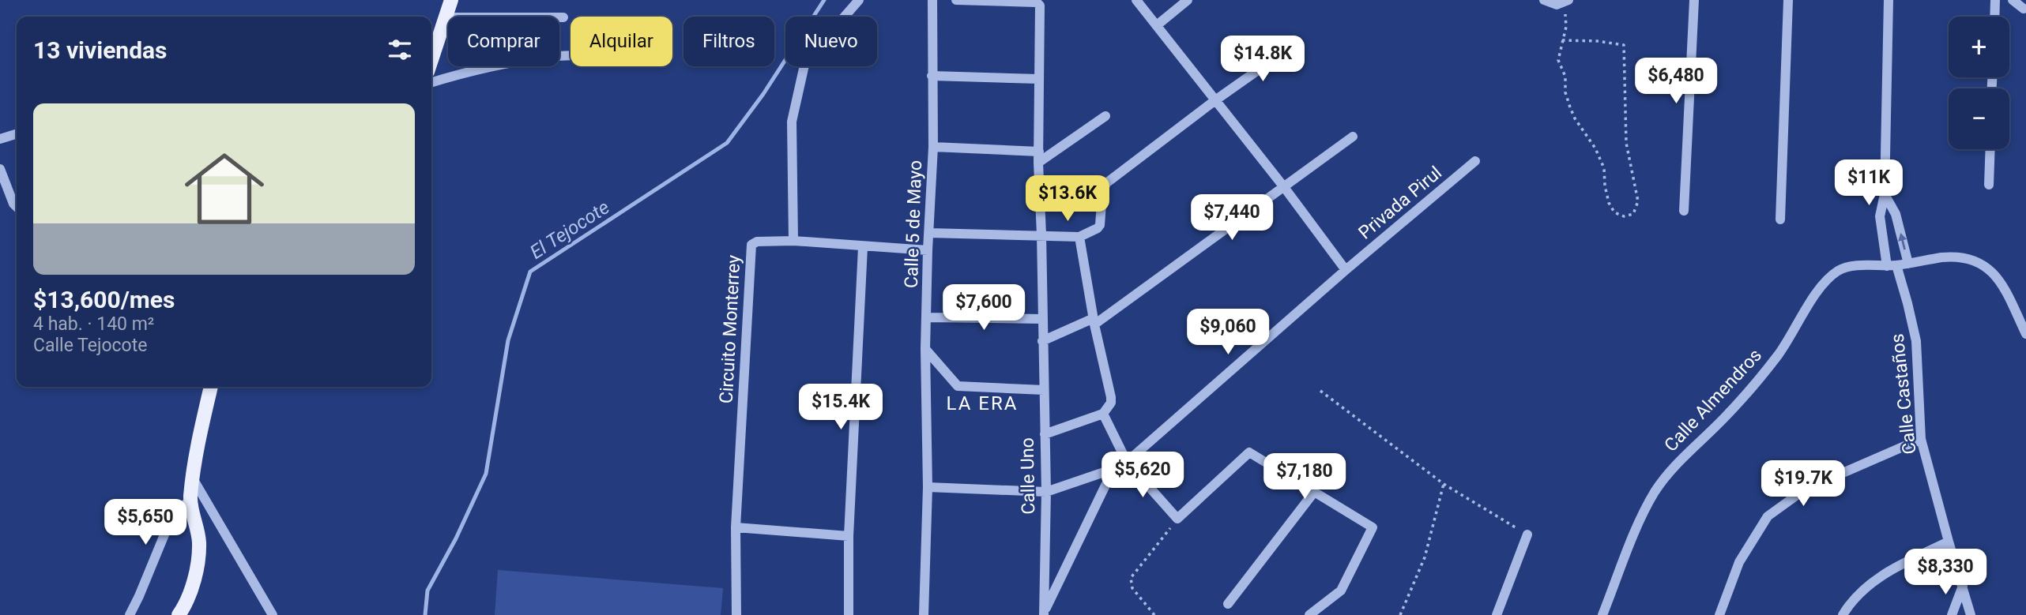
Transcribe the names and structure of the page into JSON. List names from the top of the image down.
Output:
{
  "streets": {
    "street": [
      "Privada Pirul",
      "Calle 5 de Mayo",
      "Circuito Monterrey",
      "Calle Castaños",
      "Calle Almendros",
      "Calle Uno"
    ]
  },
  "crossings": [
    ["Privada Pirul", "Calle Uno"],
    ["Calle 5 de Mayo", "Circuito Monterrey"],
    ["Calle Castaños", "Calle Almendros"]
  ],
  "districts": ["LA ERA"],
  "water": ["El Tejocote"],
  "page": {
    "map_buttons": ["+", "−"],
    "chip": [
      "Comprar",
      "Alquilar",
      "Filtros",
      "Nuevo"
    ],
    "heading": "13 viviendas",
    "price": [
      "$14.8K",
      "$6,480",
      "$11K",
      "$13.6K",
      "$7,440",
      "$7,600",
      "$9,060",
      "$15.4K",
      "$5,620",
      "$7,180",
      "$19.7K",
      "$5,650",
      "$8,330"
    ],
    "list": [
      {
        "name": "$13,600/mes",
        "note": "4 hab. · 140 m² · Calle Tejocote"
      }
    ]
  }
}
